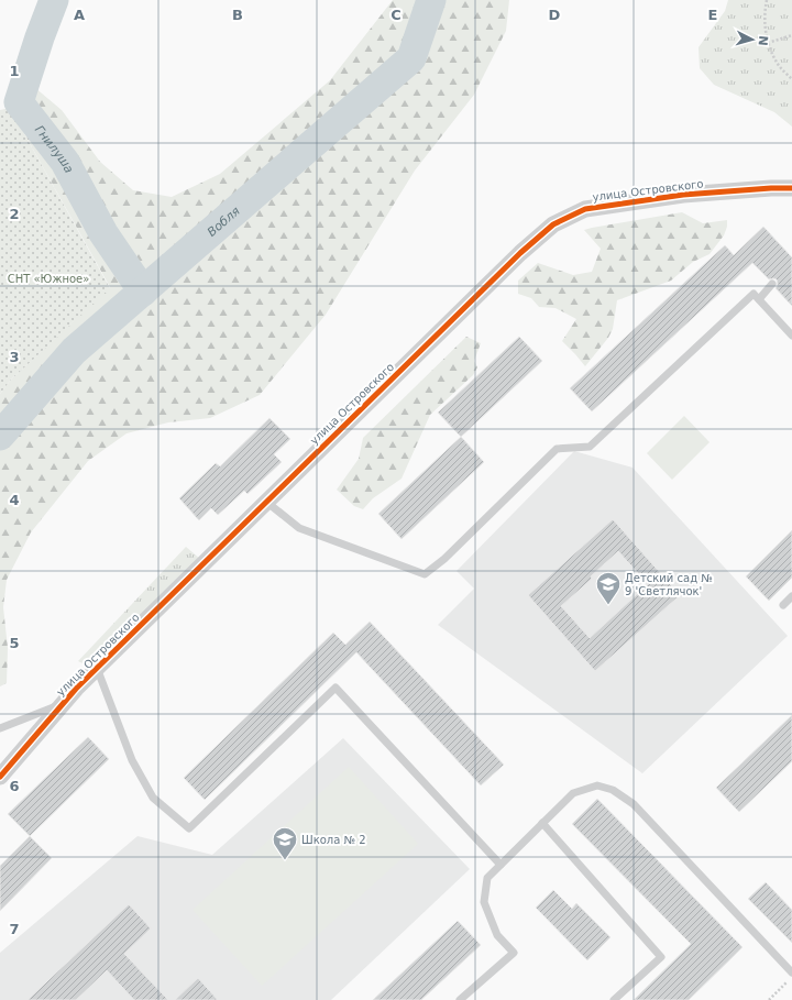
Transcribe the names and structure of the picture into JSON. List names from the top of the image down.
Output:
{
  "streets": {
    "street": ["улица Островского"]
  },
  "water": ["Гнилуша", "Вобля"],
  "parks": ["СНТ «Южное»"],
  "places": {
    "school or university": ["Детский сад № 9 'Светлячок'", "Школа № 2"]
  },
  "north": "right",
  "grid": {
    "columns": [
      "A",
      "B",
      "C",
      "D",
      "E"
    ],
    "rows": [
      "1",
      "2",
      "3",
      "4",
      "5",
      "6",
      "7"
    ]
  }
}
